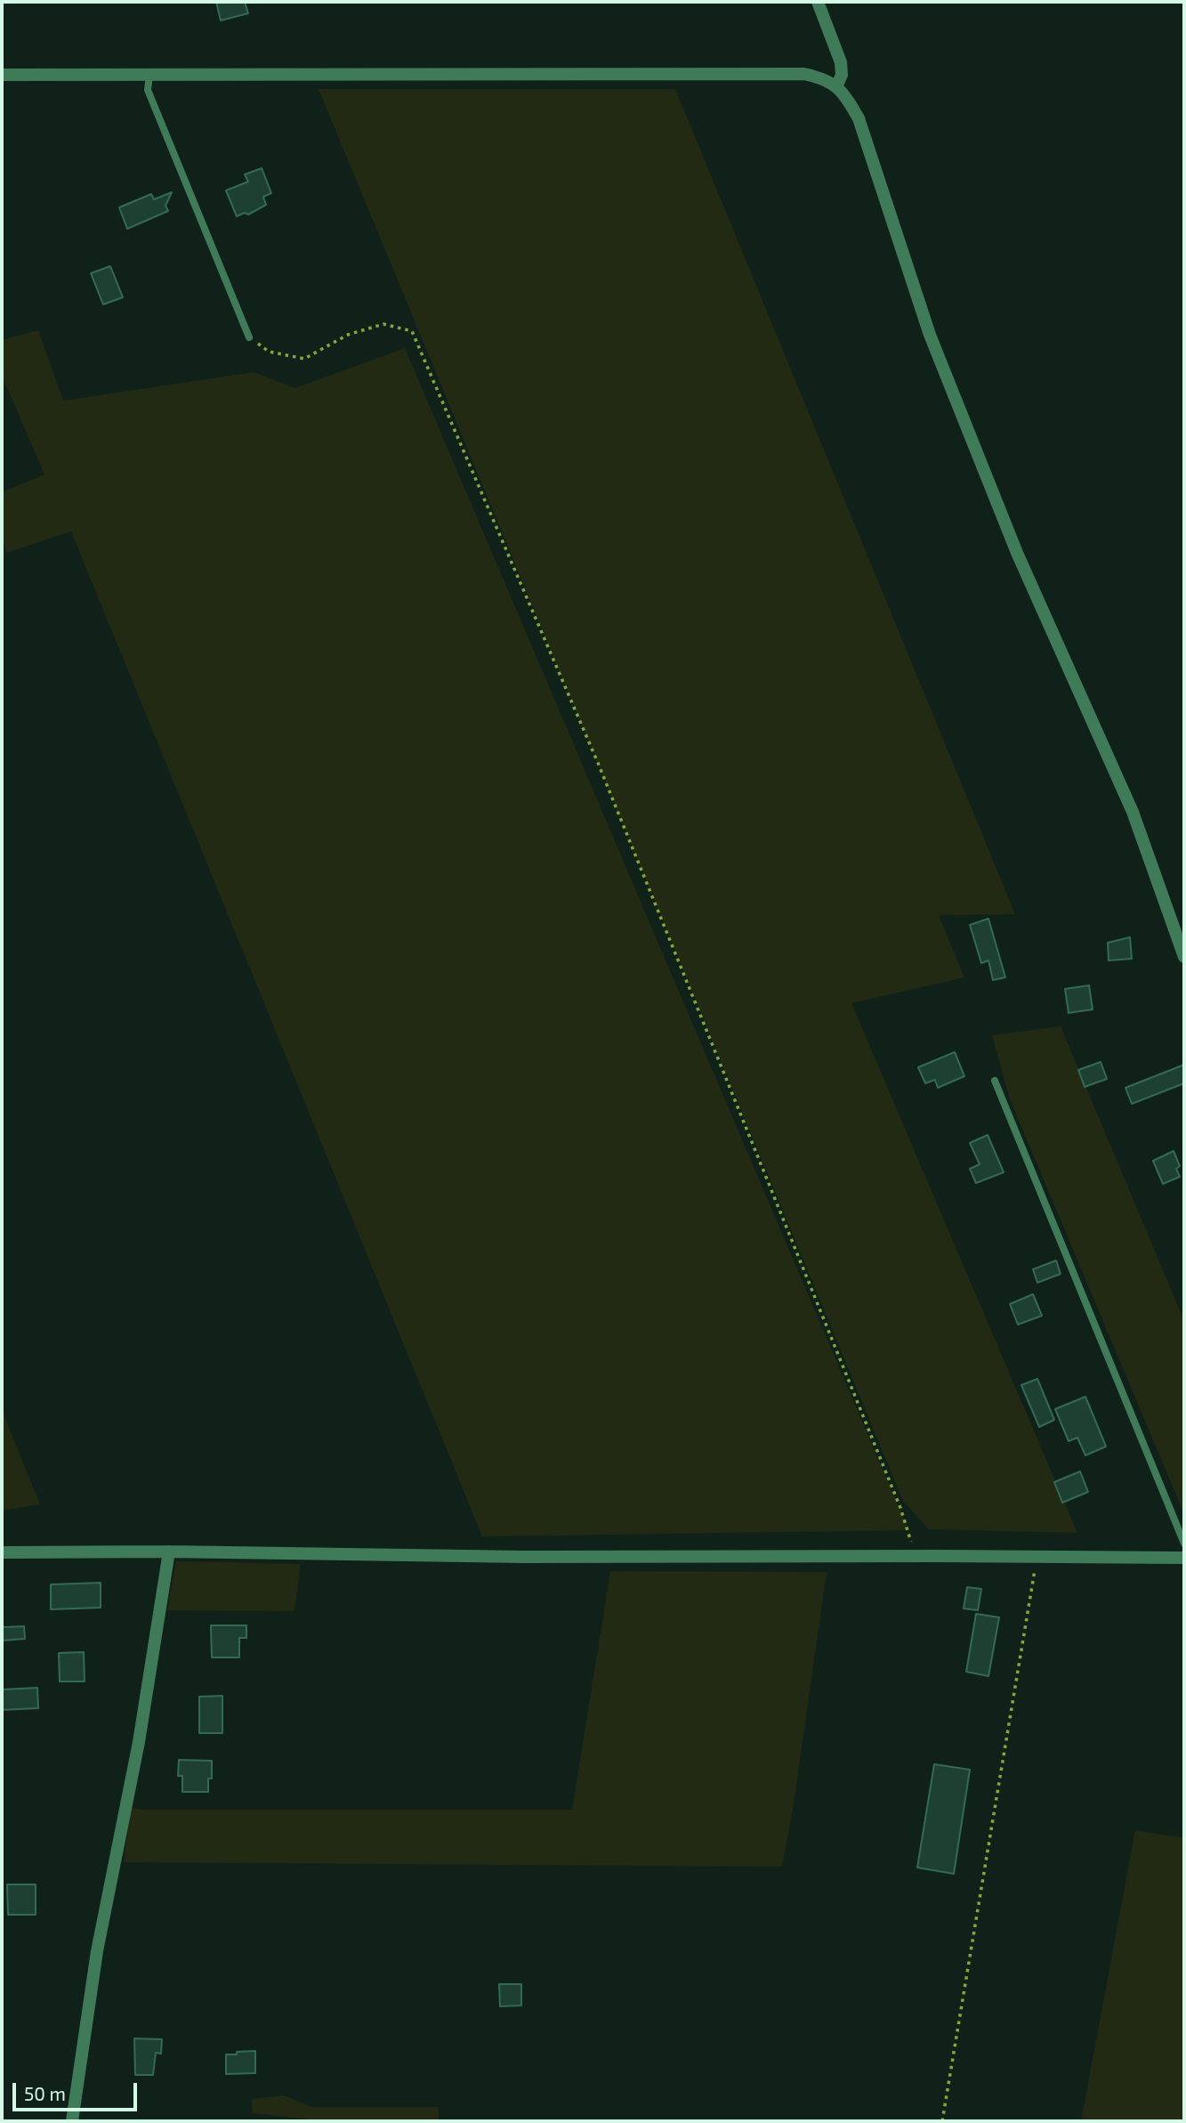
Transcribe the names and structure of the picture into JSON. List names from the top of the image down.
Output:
{
  "scale_bar": "50 m"
}
